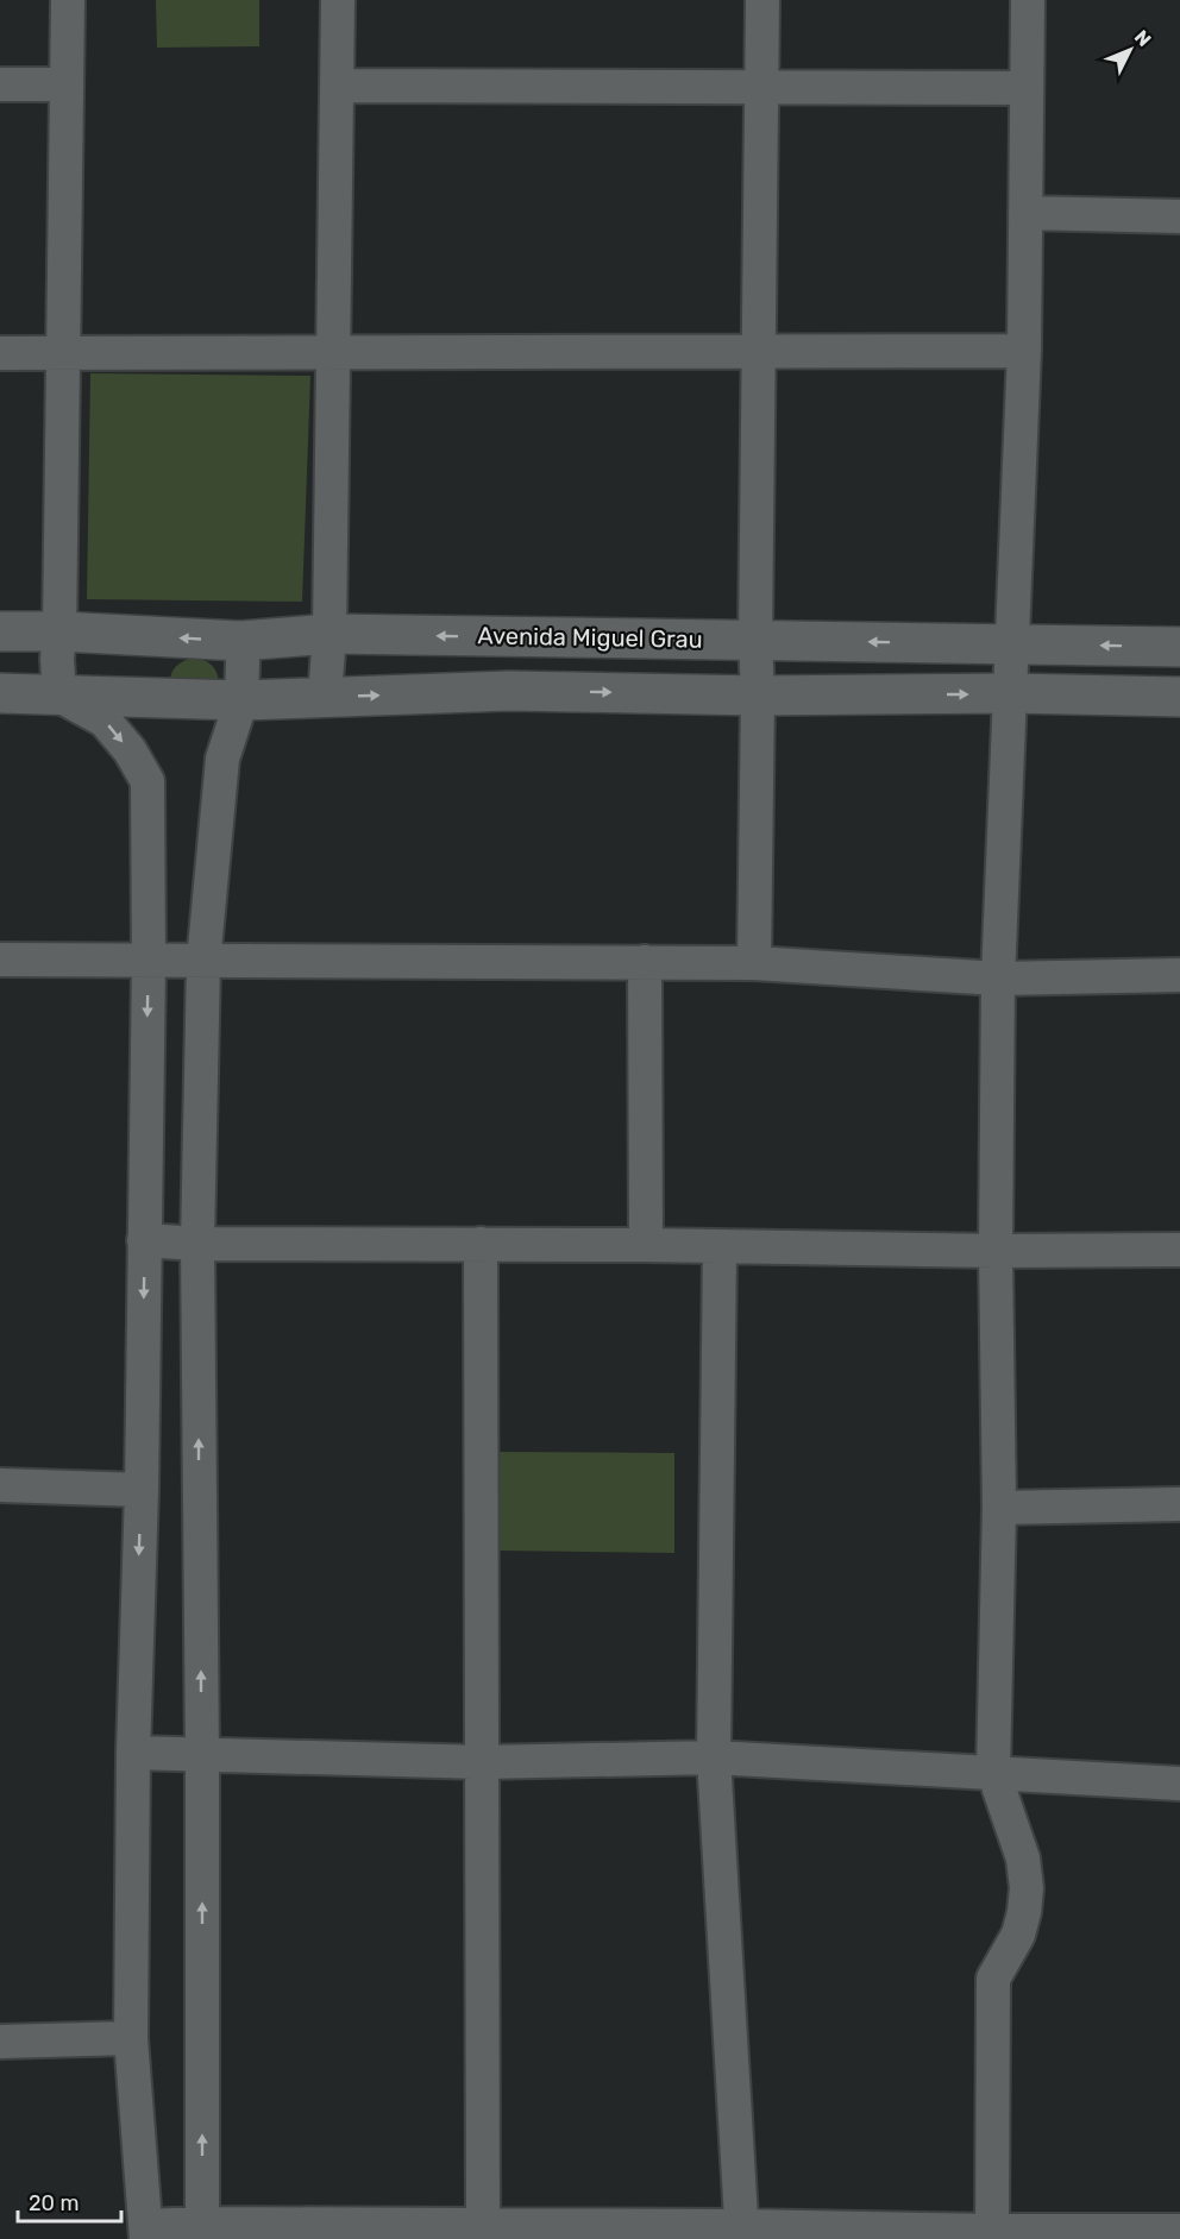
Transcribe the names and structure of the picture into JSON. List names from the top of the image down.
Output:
{
  "streets": {
    "street": ["Avenida Miguel Grau"]
  },
  "scale_bar": "20 m",
  "north": "top right"
}
